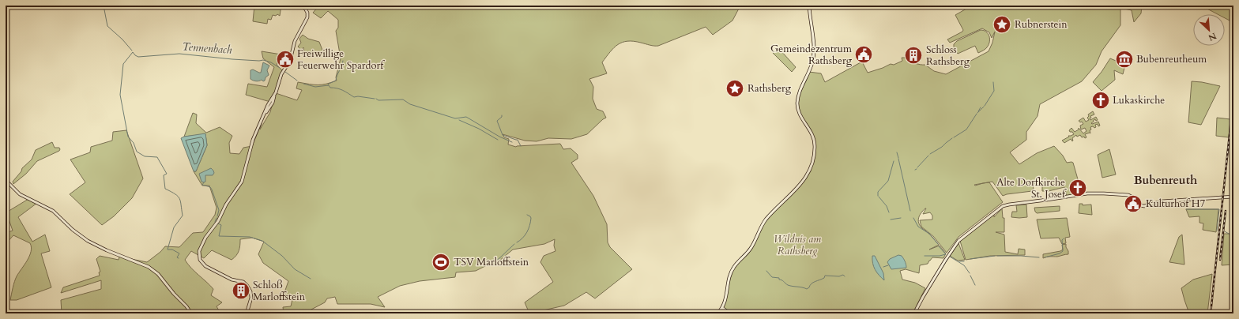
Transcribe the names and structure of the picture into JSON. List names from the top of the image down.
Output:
{
  "districts": ["Bubenreuth"],
  "water": ["Tennenbach"],
  "parks": ["Wildnis am Rathsberg"],
  "places": {
    "place": ["Rubnerstein", "Rathsberg"],
    "public building": ["Gemeindezentrum Rathsberg", "Freiwillige Feuerwehr Spardorf", "Kulturhof H7"],
    "building": ["Schloss Rathsberg", "Schloß Marloffstein"],
    "museum": ["Bubenreutheum"],
    "church": ["Lukaskirche", "Alte Dorfkirche St. Josef"],
    "sports": ["TSV Marloffstein"]
  },
  "north": "bottom right"
}
